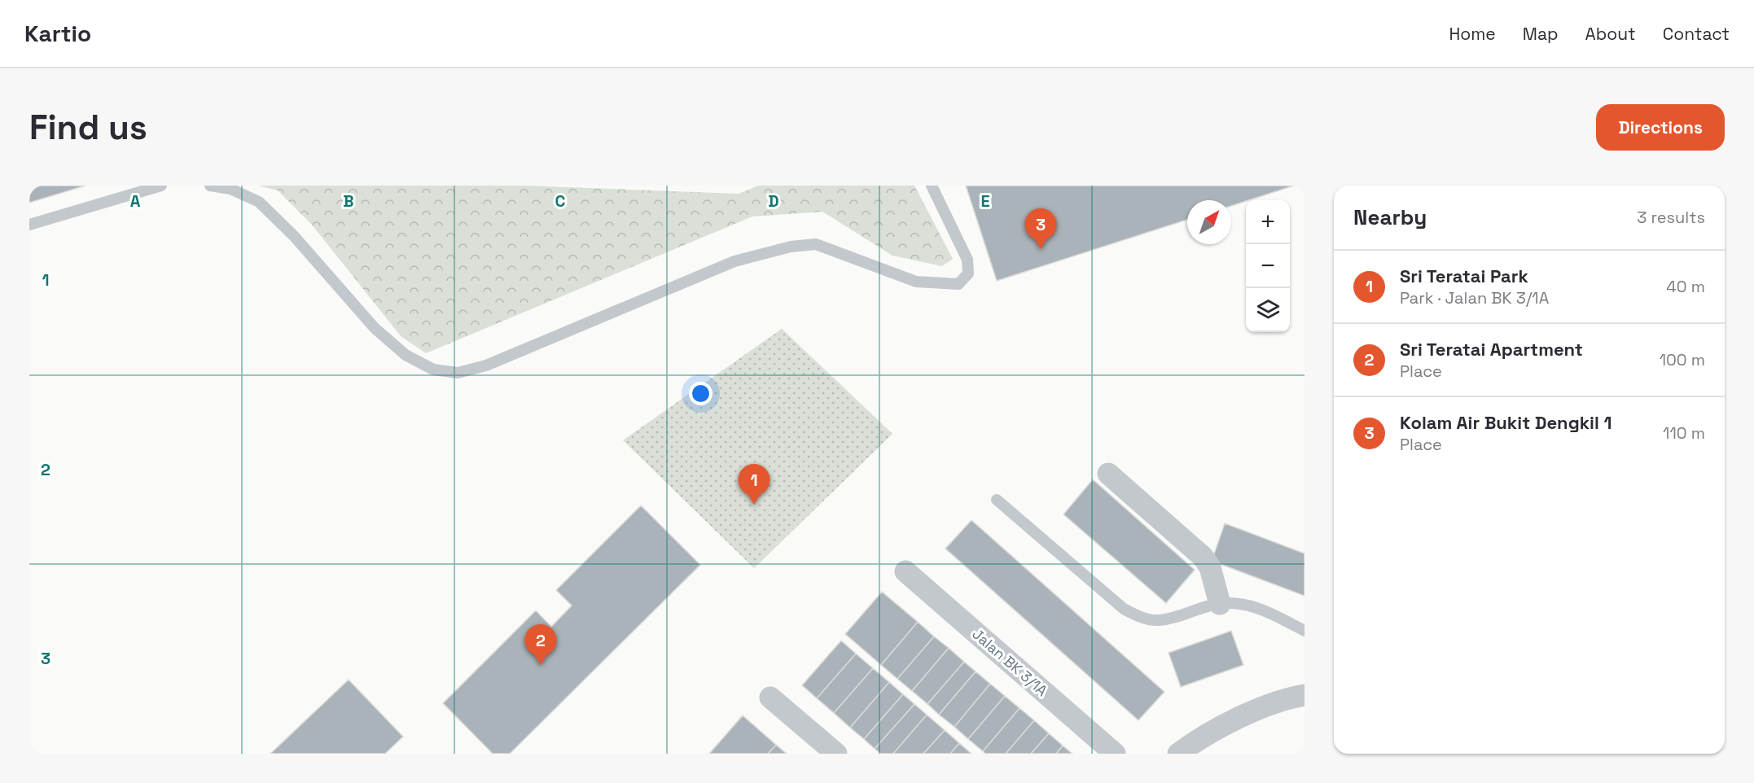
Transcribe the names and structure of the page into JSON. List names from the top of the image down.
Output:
{
  "streets": {
    "street": ["Jalan BK 3/1A"]
  },
  "north": "top right",
  "page": {
    "header": "Kartio",
    "nav": [
      "Home",
      "Map",
      "About",
      "Contact"
    ],
    "buttons": "Directions",
    "title": "Find us",
    "heading": ["Nearby", "3 results"],
    "map_buttons": ["+", "−"],
    "pins": ["3", "1", "2"],
    "list": [
      {
        "mark": "1",
        "name": "Sri Teratai Park",
        "note": "Park · Jalan BK 3/1A",
        "value": "40 m"
      },
      {
        "mark": "2",
        "name": "Sri Teratai Apartment",
        "note": "Place",
        "value": "100 m"
      },
      {
        "mark": "3",
        "name": "Kolam Air Bukit Dengkil 1",
        "note": "Place",
        "value": "110 m"
      }
    ]
  },
  "grid": {
    "columns": [
      "A",
      "B",
      "C",
      "D",
      "E"
    ],
    "rows": ["1", "2", "3"]
  }
}
